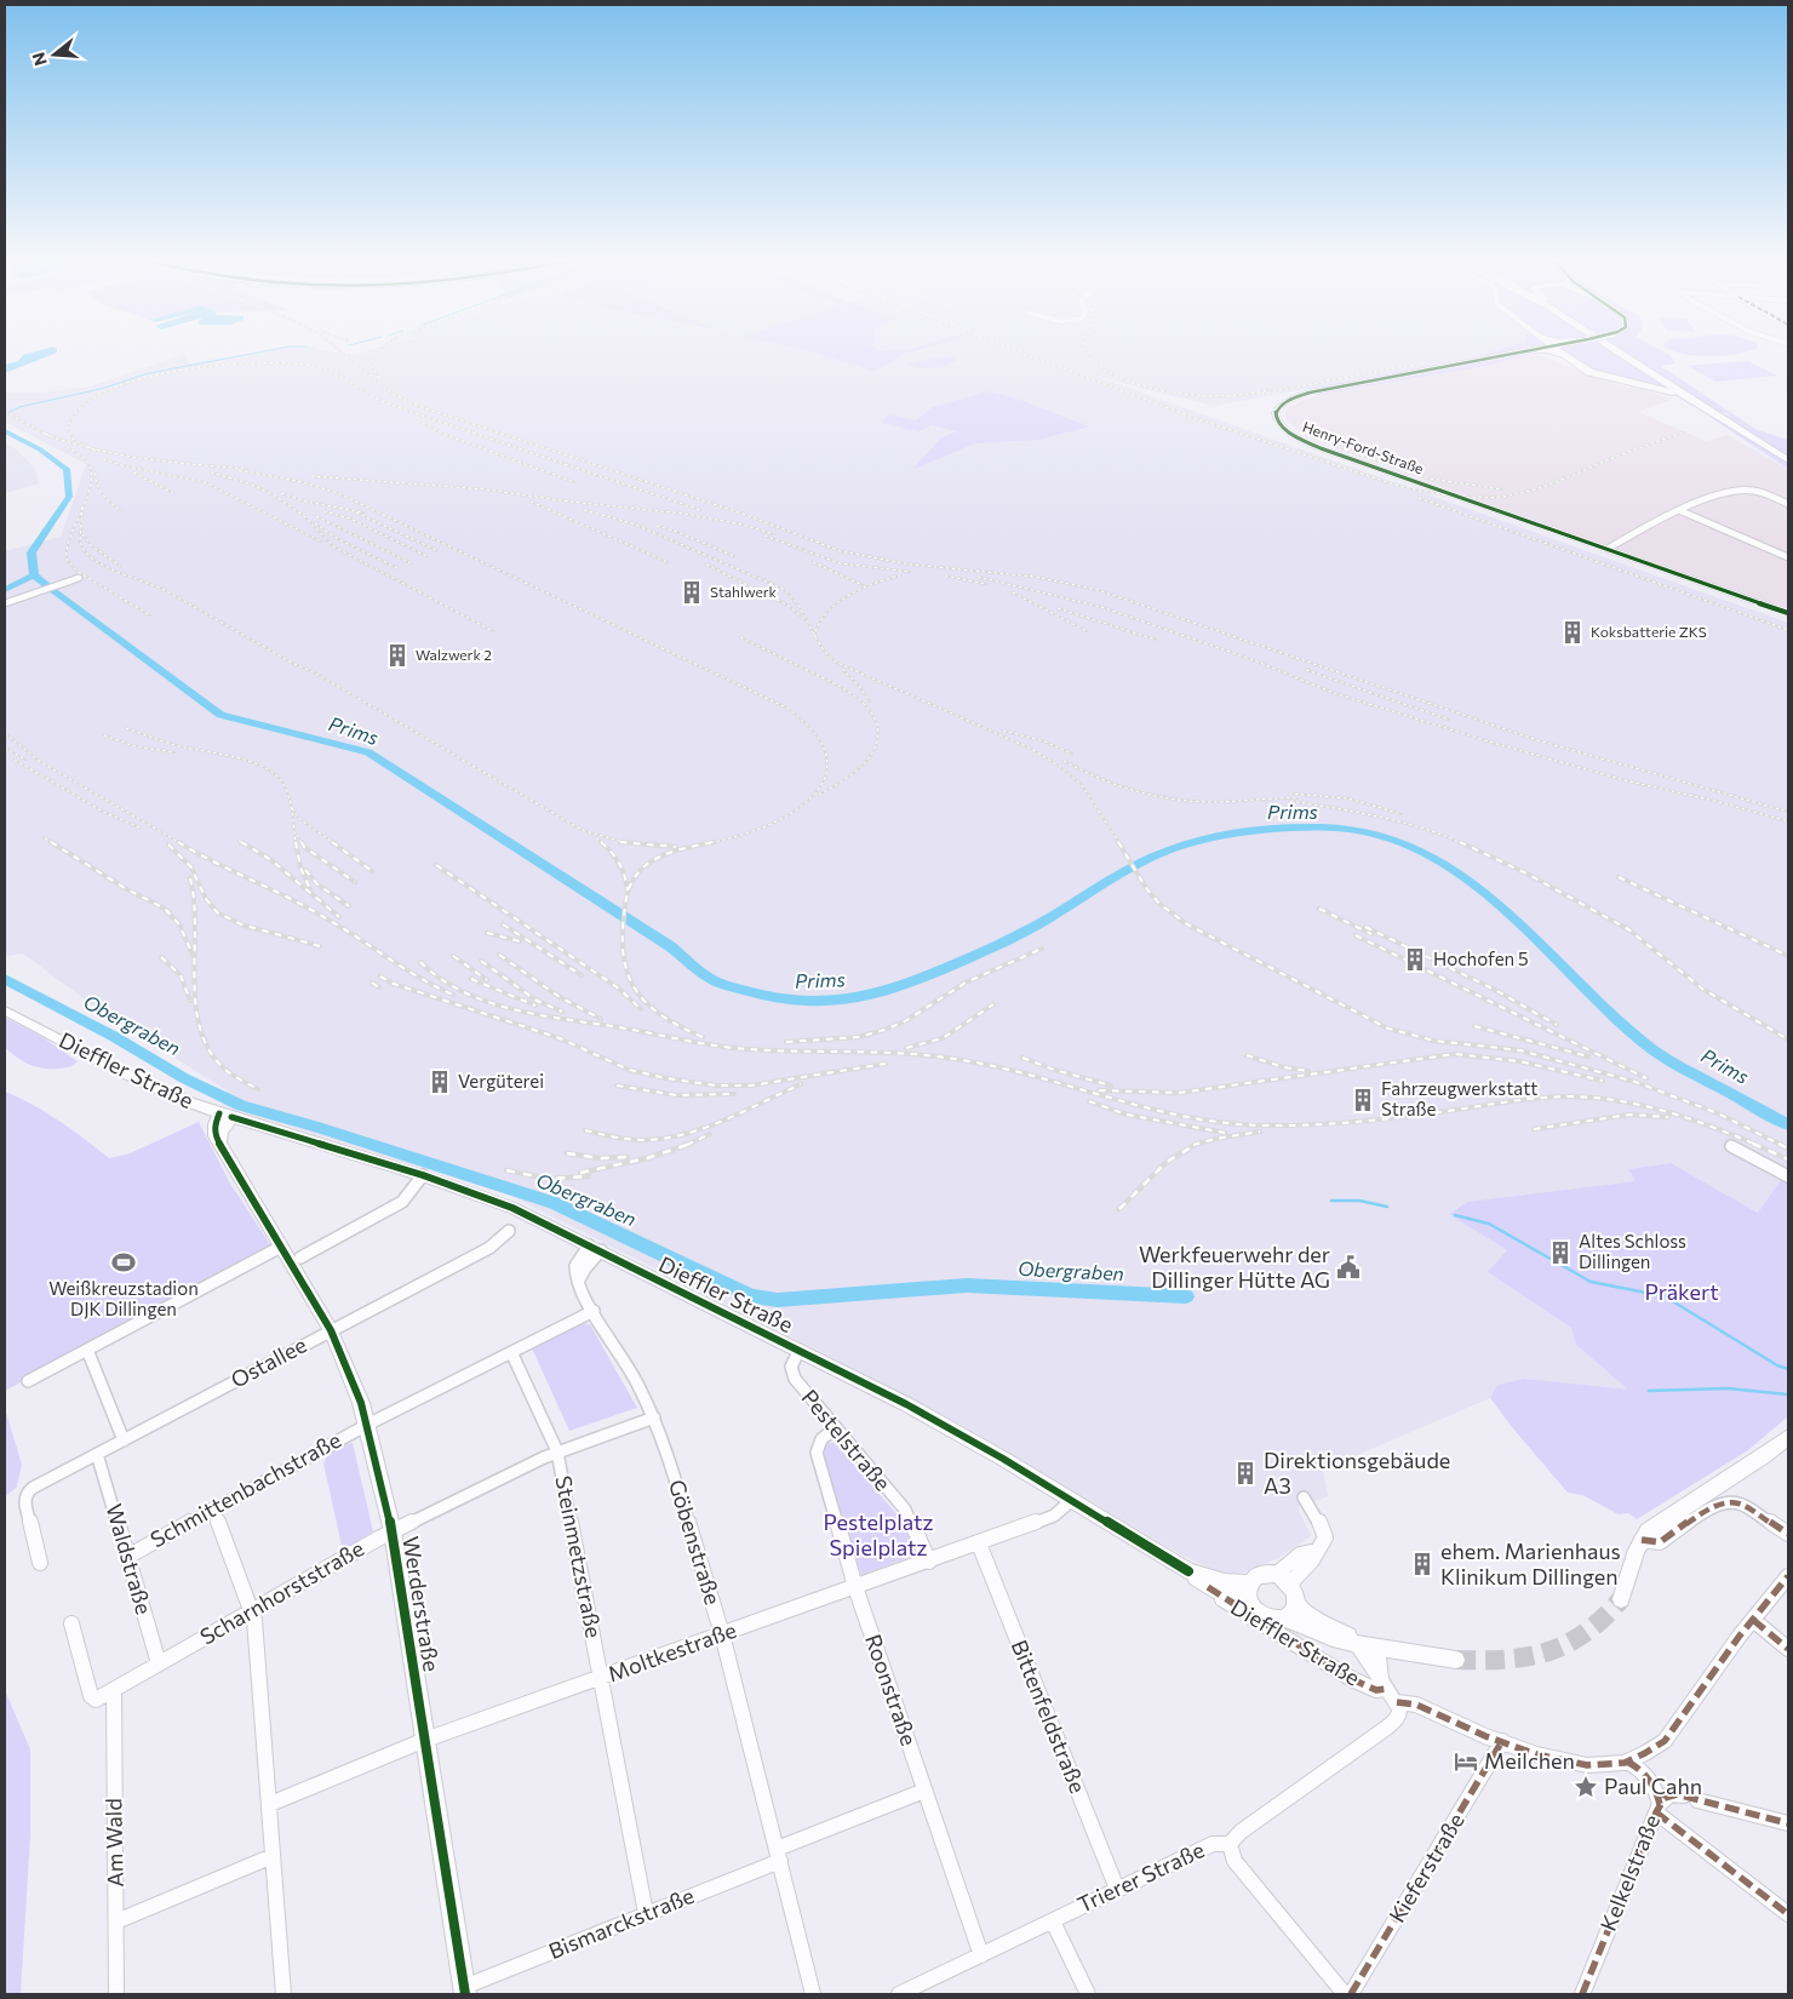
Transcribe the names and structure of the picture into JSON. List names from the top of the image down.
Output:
{
  "streets": {
    "street": [
      "Henry-Ford-Straße",
      "Dieffler Straße",
      "Ostallee",
      "Pestelstraße",
      "Schmittenbachstraße",
      "Göbenstraße",
      "Steinmetzstraße",
      "Waldstraße",
      "Scharnhorststraße",
      "Werderstraße",
      "Moltkestraße",
      "Roonstraße",
      "Bittenfeldstraße",
      "Am Wald",
      "Kieferstraße",
      "Kelkelstraße",
      "Trierer Straße",
      "Bismarckstraße"
    ]
  },
  "crossings": [
    ["Dieffler Straße", "Pestelstraße"],
    ["Dieffler Straße", "Göbenstraße"],
    ["Dieffler Straße", "Werderstraße"],
    ["Dieffler Straße", "Moltkestraße"],
    ["Ostallee", "Waldstraße"],
    ["Ostallee", "Werderstraße"],
    ["Pestelstraße", "Moltkestraße"],
    ["Pestelstraße", "Roonstraße"],
    ["Schmittenbachstraße", "Göbenstraße"],
    ["Schmittenbachstraße", "Steinmetzstraße"],
    ["Schmittenbachstraße", "Waldstraße"],
    ["Schmittenbachstraße", "Werderstraße"],
    ["Göbenstraße", "Scharnhorststraße"],
    ["Göbenstraße", "Moltkestraße"],
    ["Göbenstraße", "Bismarckstraße"],
    ["Steinmetzstraße", "Scharnhorststraße"],
    ["Steinmetzstraße", "Moltkestraße"],
    ["Steinmetzstraße", "Bismarckstraße"],
    ["Waldstraße", "Scharnhorststraße"],
    ["Scharnhorststraße", "Werderstraße"],
    ["Scharnhorststraße", "Am Wald"],
    ["Werderstraße", "Moltkestraße"],
    ["Werderstraße", "Bismarckstraße"],
    ["Moltkestraße", "Roonstraße"],
    ["Moltkestraße", "Bittenfeldstraße"],
    ["Roonstraße", "Trierer Straße"],
    ["Roonstraße", "Bismarckstraße"],
    ["Bittenfeldstraße", "Trierer Straße"]
  ],
  "water": ["Prims", "Obergraben"],
  "parks": ["Präkert", "Pestelplatz Spielplatz"],
  "places": {
    "building": [
      "Stahlwerk",
      "Koksbatterie ZKS",
      "Walzwerk 2",
      "Hochofen 5",
      "Vergüterei",
      "Fahrzeugwerkstatt Straße",
      "Altes Schloss Dillingen",
      "Direktionsgebäude A3",
      "ehem. Marienhaus Klinikum Dillingen"
    ],
    "sports": ["Weißkreuzstadion DJK Dillingen"],
    "public building": ["Werkfeuerwehr der Dillinger Hütte AG"],
    "hotel": ["Meilchen"],
    "place": ["Paul Cahn"]
  },
  "north": "left"
}
